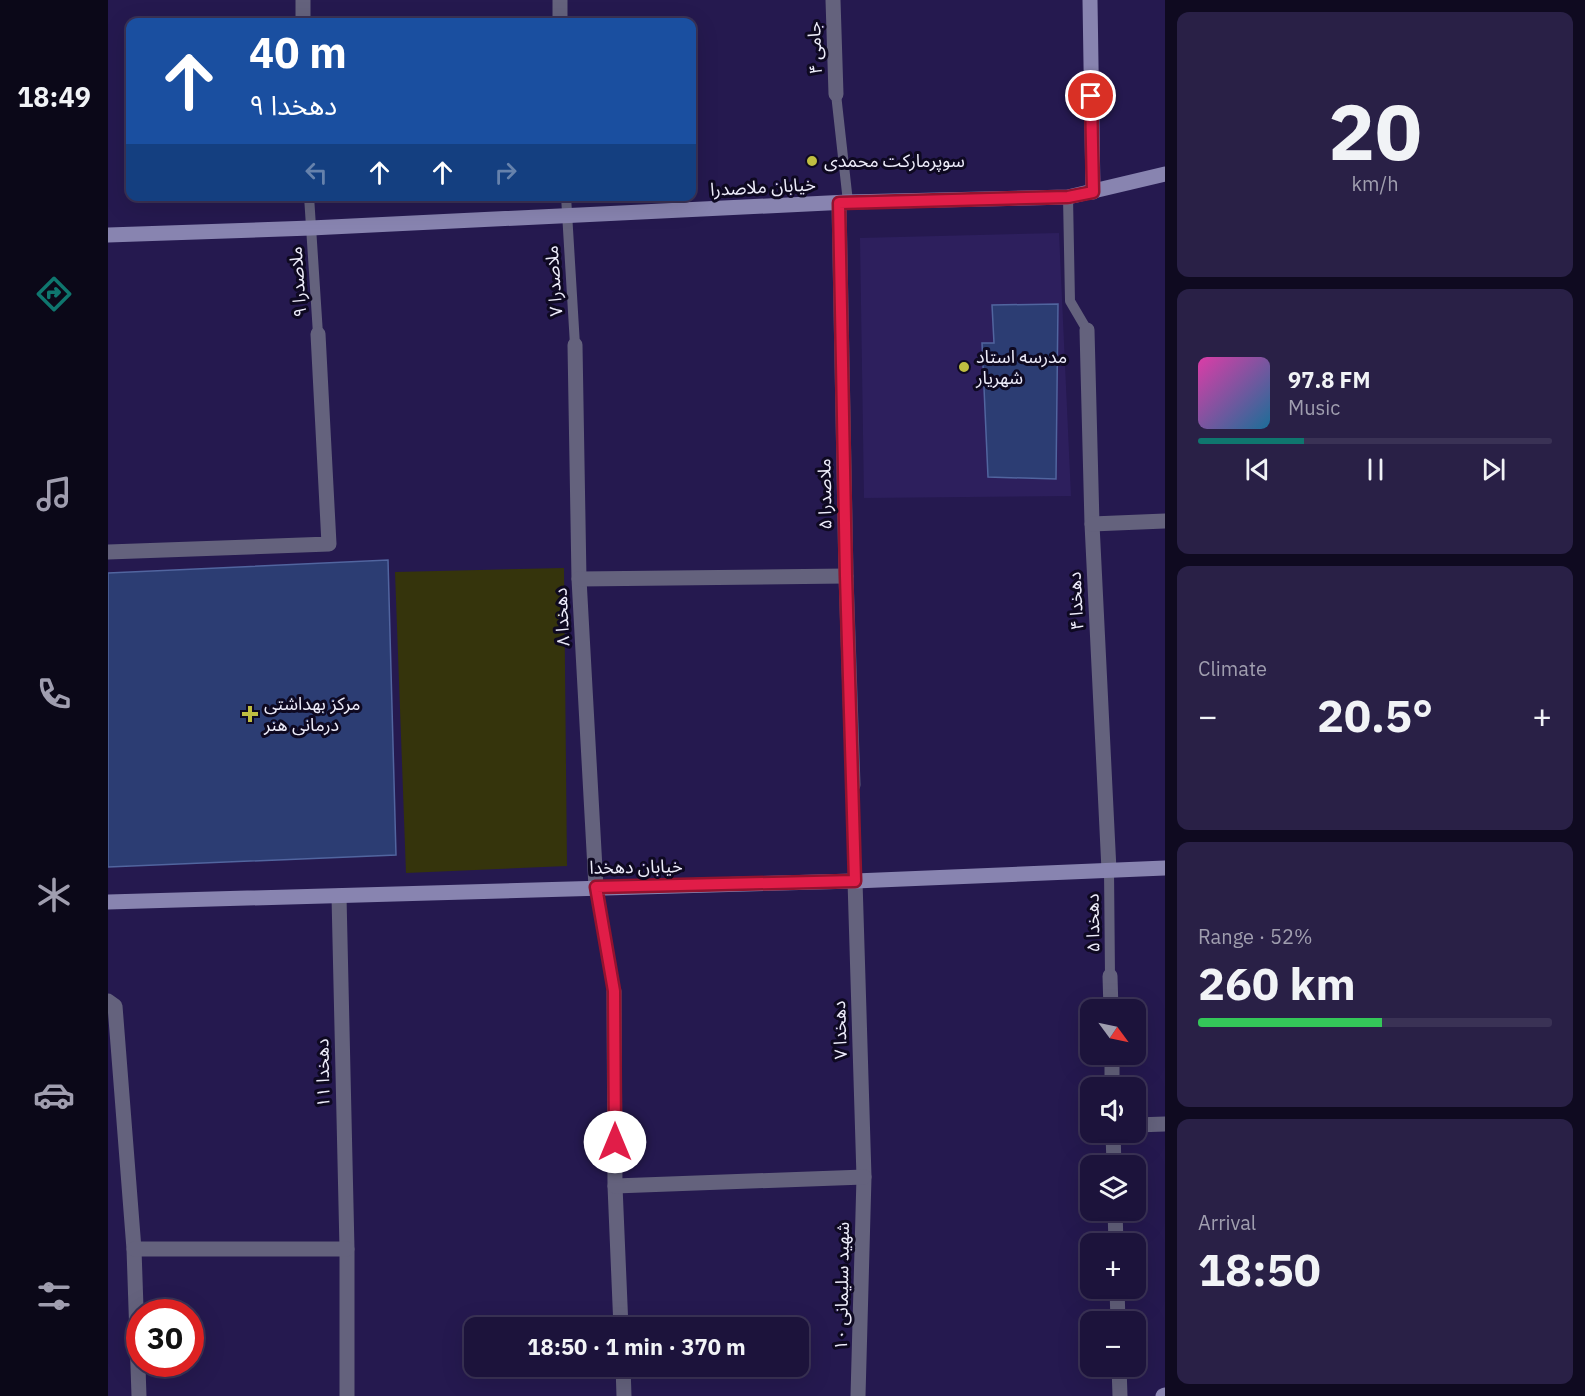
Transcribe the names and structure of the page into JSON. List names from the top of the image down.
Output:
{
  "streets": {
    "street": [
      "جامی ۴",
      "خیابان ملاصدرا",
      "ملاصدرا ۵",
      "دهخدا ۴",
      "دهخدا ۸",
      "خیابان دهخدا",
      "دهخدا ۷",
      "دهخدا ۱۱",
      "شهید سلیمانی ۱۰"
    ],
    "lane": ["ملاصدرا ۷", "ملاصدرا ۹", "دهخدا ۵"]
  },
  "crossings": [
    ["خیابان ملاصدرا", "ملاصدرا ۷"],
    ["خیابان ملاصدرا", "ملاصدرا ۹"],
    ["خیابان ملاصدرا", "ملاصدرا ۵"],
    ["ملاصدرا ۷", "دهخدا ۸"],
    ["دهخدا ۴", "خیابان دهخدا"],
    ["دهخدا ۴", "دهخدا ۵"],
    ["دهخدا ۸", "خیابان دهخدا"],
    ["خیابان دهخدا", "دهخدا ۵"],
    ["خیابان دهخدا", "دهخدا ۷"],
    ["خیابان دهخدا", "دهخدا ۱۱"],
    ["دهخدا ۷", "شهید سلیمانی ۱۰"]
  ],
  "places": {
    "other": ["سوپرمارکت محمدی", "مدرسه استاد شهریار"],
    "health": ["مرکز بهداشتی درمانی هنر"]
  },
  "north": "bottom right",
  "page": {
    "tabs": "18:49",
    "tile": [
      ["20", "km/h"],
      "Climate",
      ["Range · 52%", "260 km"],
      ["Arrival", "18:50"]
    ],
    "turn": ["40 m", "دهخدا ۹"],
    "song": ["97.8 FM", "Music"],
    "heat": ["−", "20.5°", "+"],
    "map_buttons": ["+", "−"],
    "limit": "30",
    "trip": "18:50 · 1 min · 370 m"
  }
}
